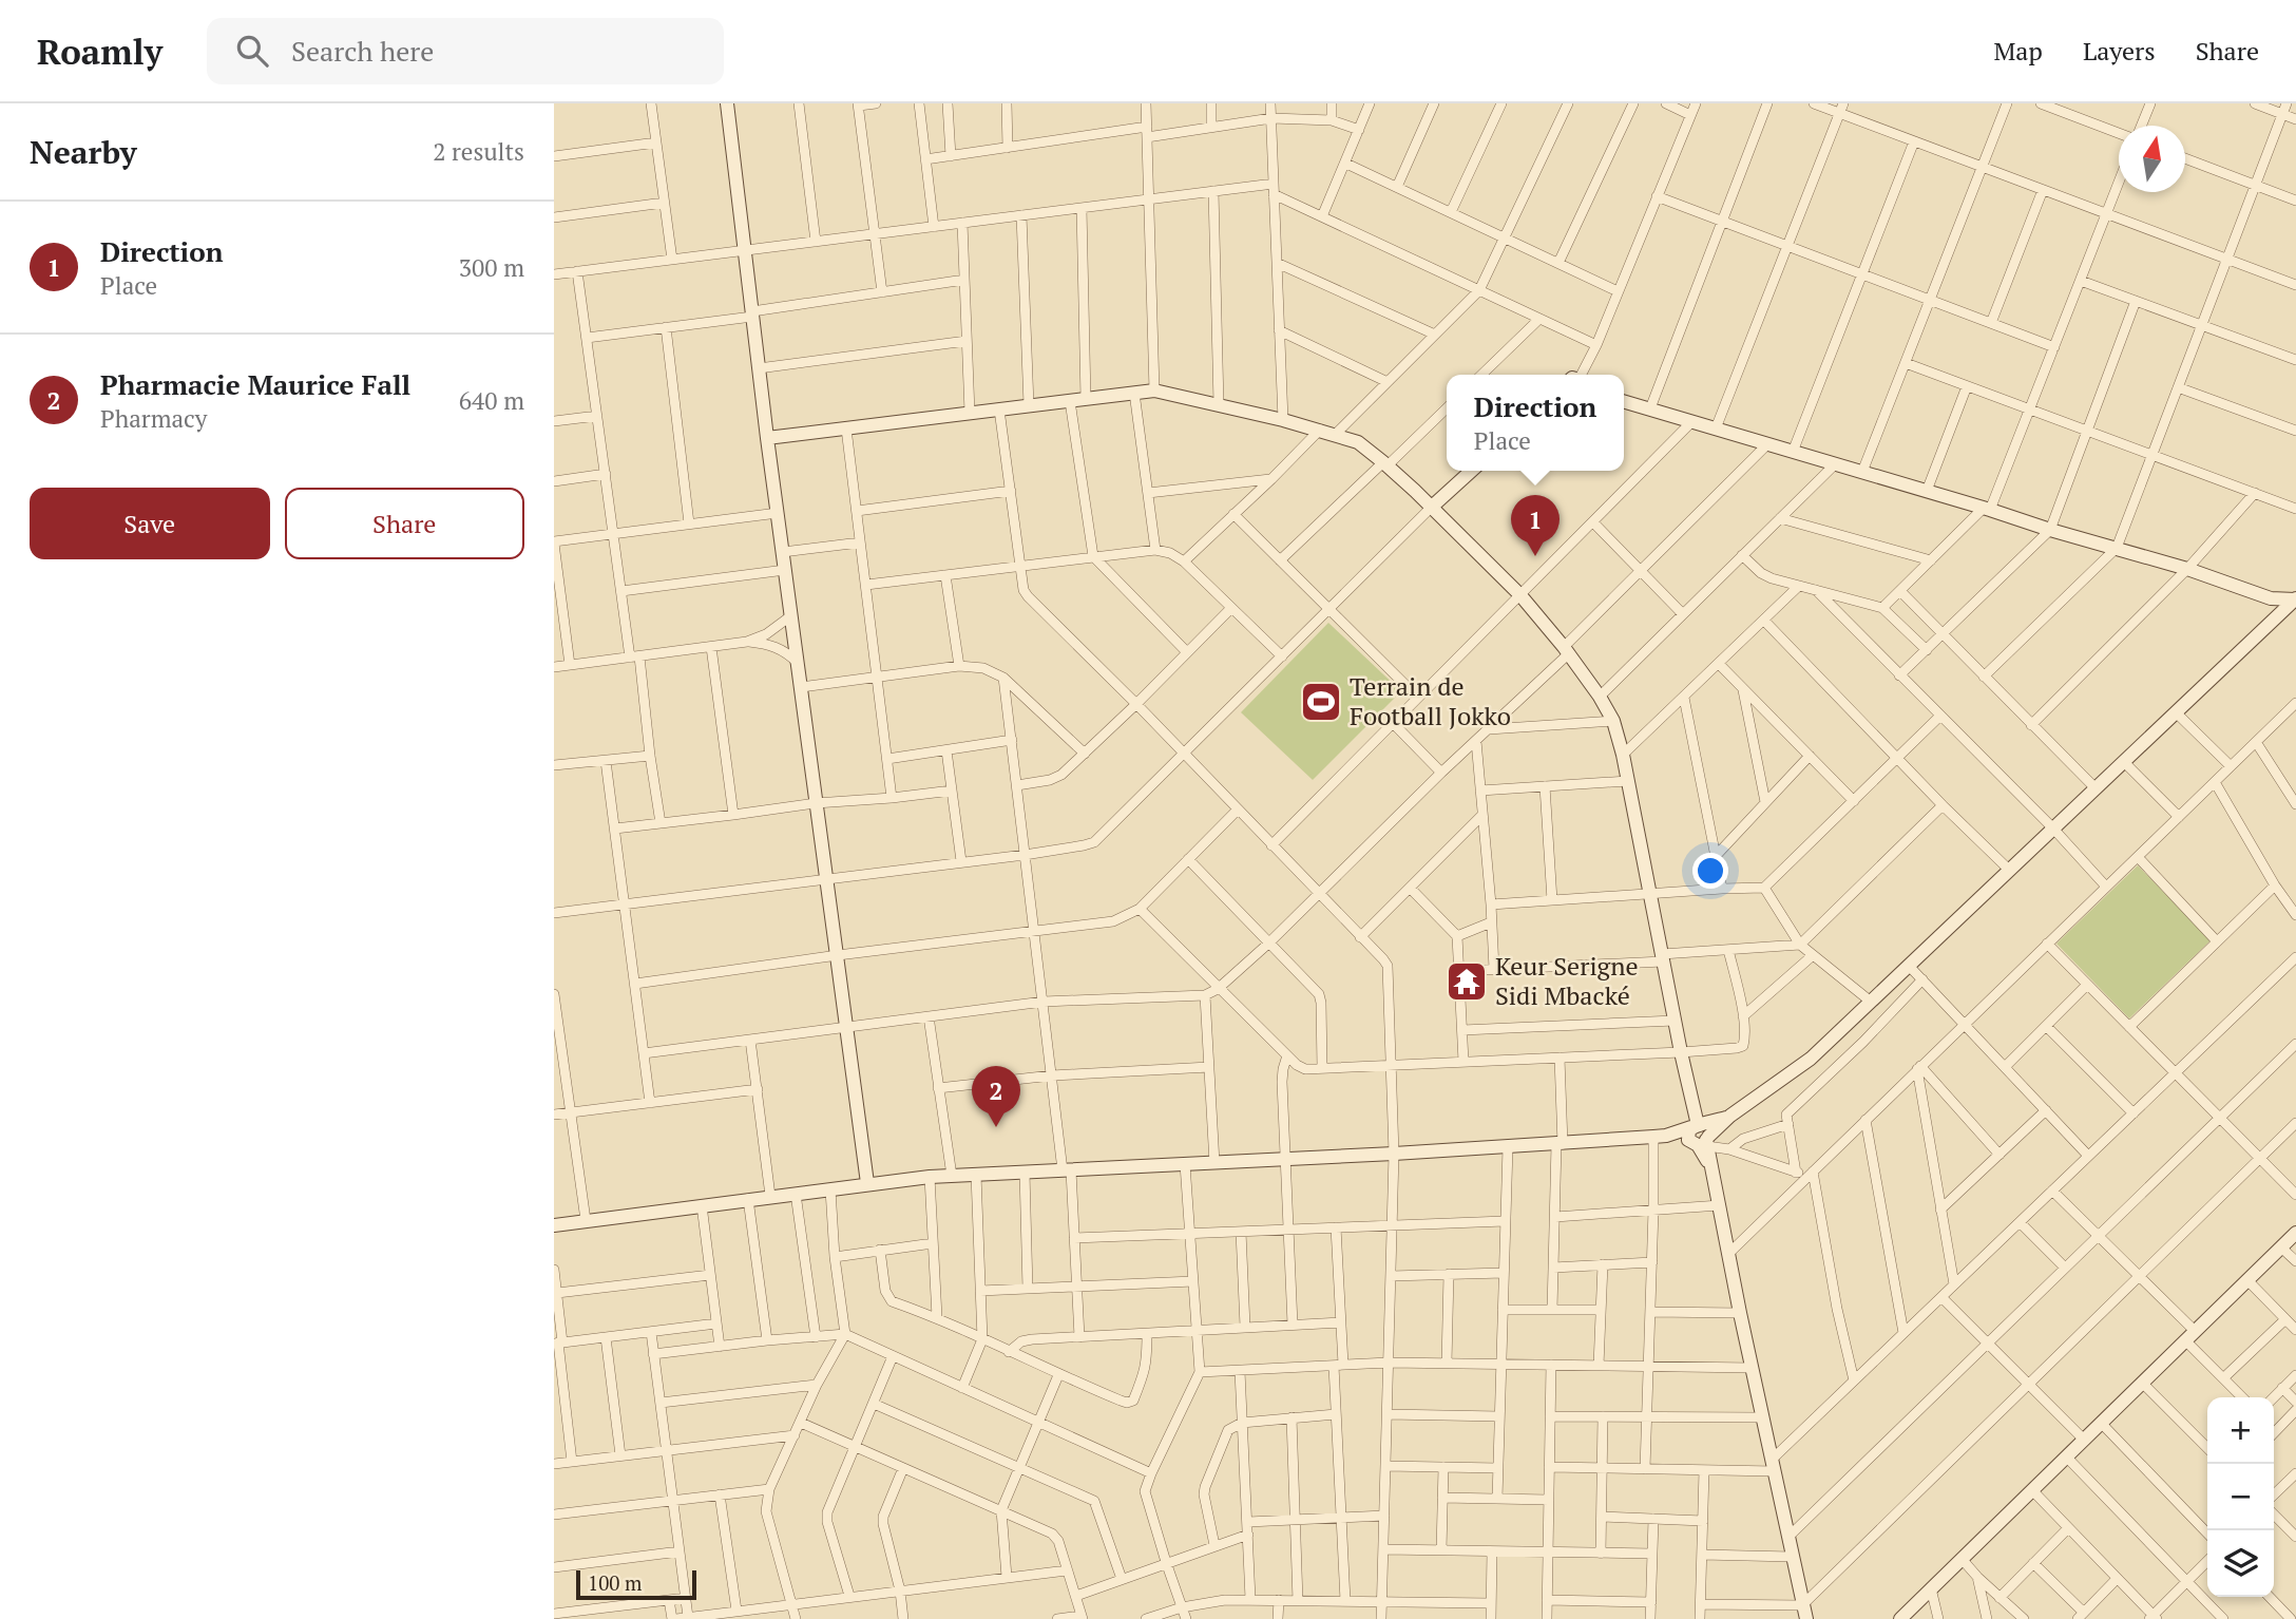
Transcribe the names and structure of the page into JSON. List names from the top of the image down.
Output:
{
  "places": {
    "sports": ["Terrain de Football Jokko"],
    "temple": ["Keur Serigne Sidi Mbacké"]
  },
  "scale_bar": "100 m",
  "north": "top",
  "page": {
    "header": "Roamly",
    "search": "Search here",
    "nav": ["Map", "Layers", "Share"],
    "heading": ["Nearby", "2 results"],
    "list": [
      {
        "mark": "1",
        "name": "Direction",
        "note": "Place",
        "value": "300 m"
      },
      {
        "mark": "2",
        "name": "Pharmacie Maurice Fall",
        "note": "Pharmacy",
        "value": "640 m"
      }
    ],
    "popup": ["Direction", "Place"],
    "buttons": ["Save", "Share"],
    "pins": ["1", "2"],
    "map_buttons": ["+", "−"],
    "scale": "100 m"
  }
}
